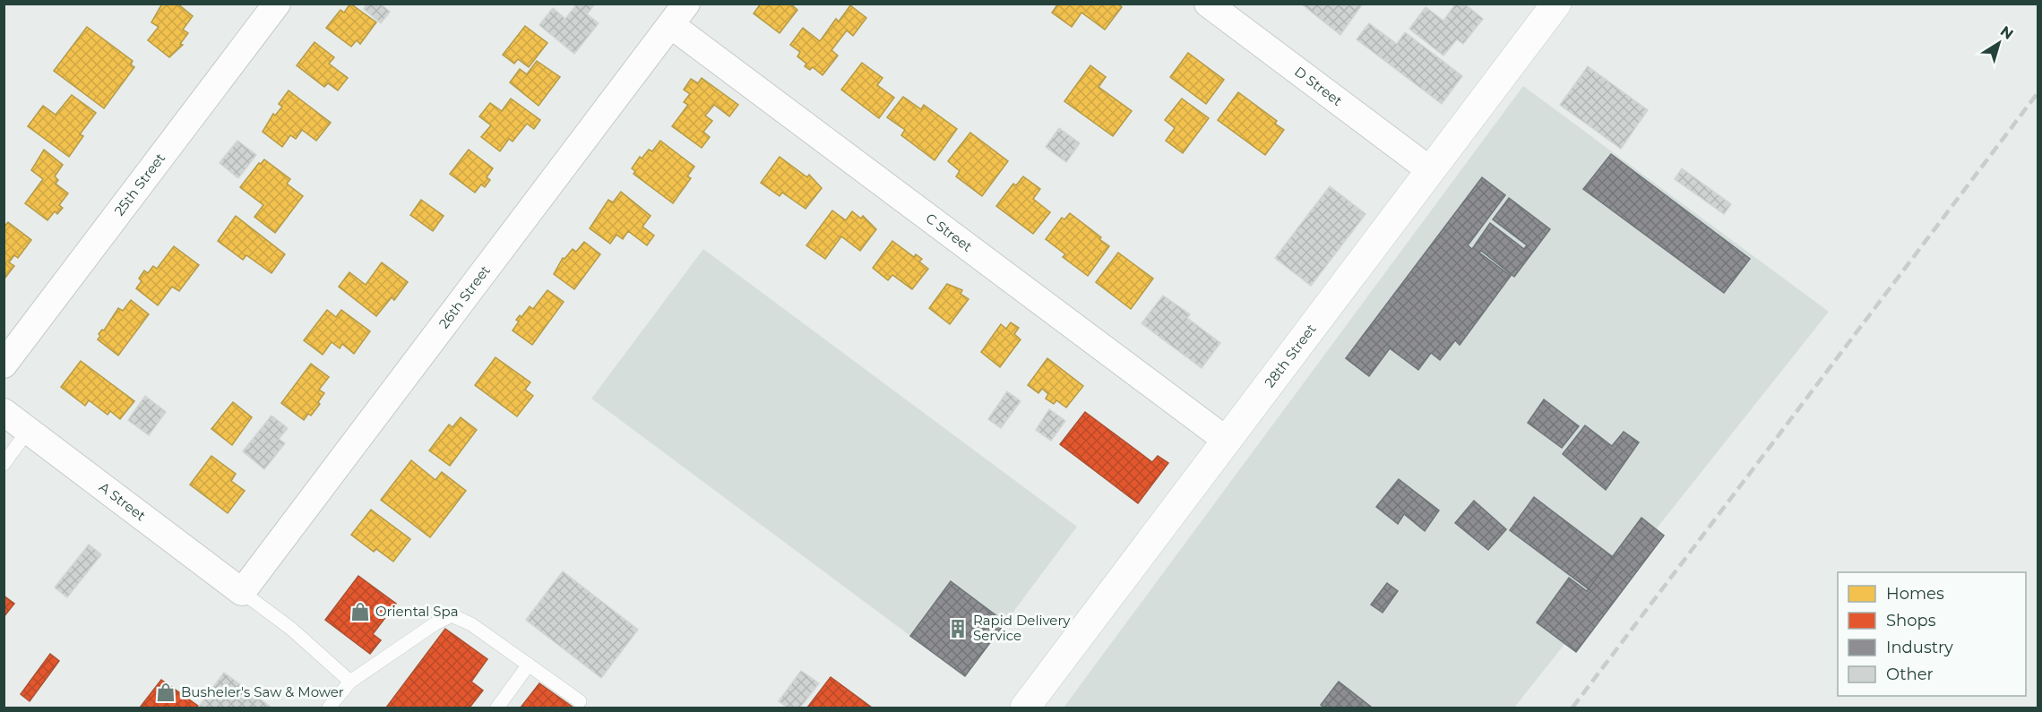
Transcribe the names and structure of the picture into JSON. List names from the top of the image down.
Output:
{
  "streets": {
    "main road": ["28th Street"],
    "street": [
      "D Street",
      "25th Street",
      "C Street",
      "26th Street",
      "A Street"
    ]
  },
  "crossings": [
    ["D Street", "28th Street"],
    ["C Street", "26th Street"],
    ["C Street", "28th Street"],
    ["26th Street", "A Street"]
  ],
  "places": {
    "shop": ["Oriental Spa", "Busheler's Saw & Mower"],
    "building": ["Rapid Delivery Service"]
  },
  "legend": [
    "Homes",
    "Shops",
    "Industry",
    "Other"
  ],
  "north": "top right"
}
